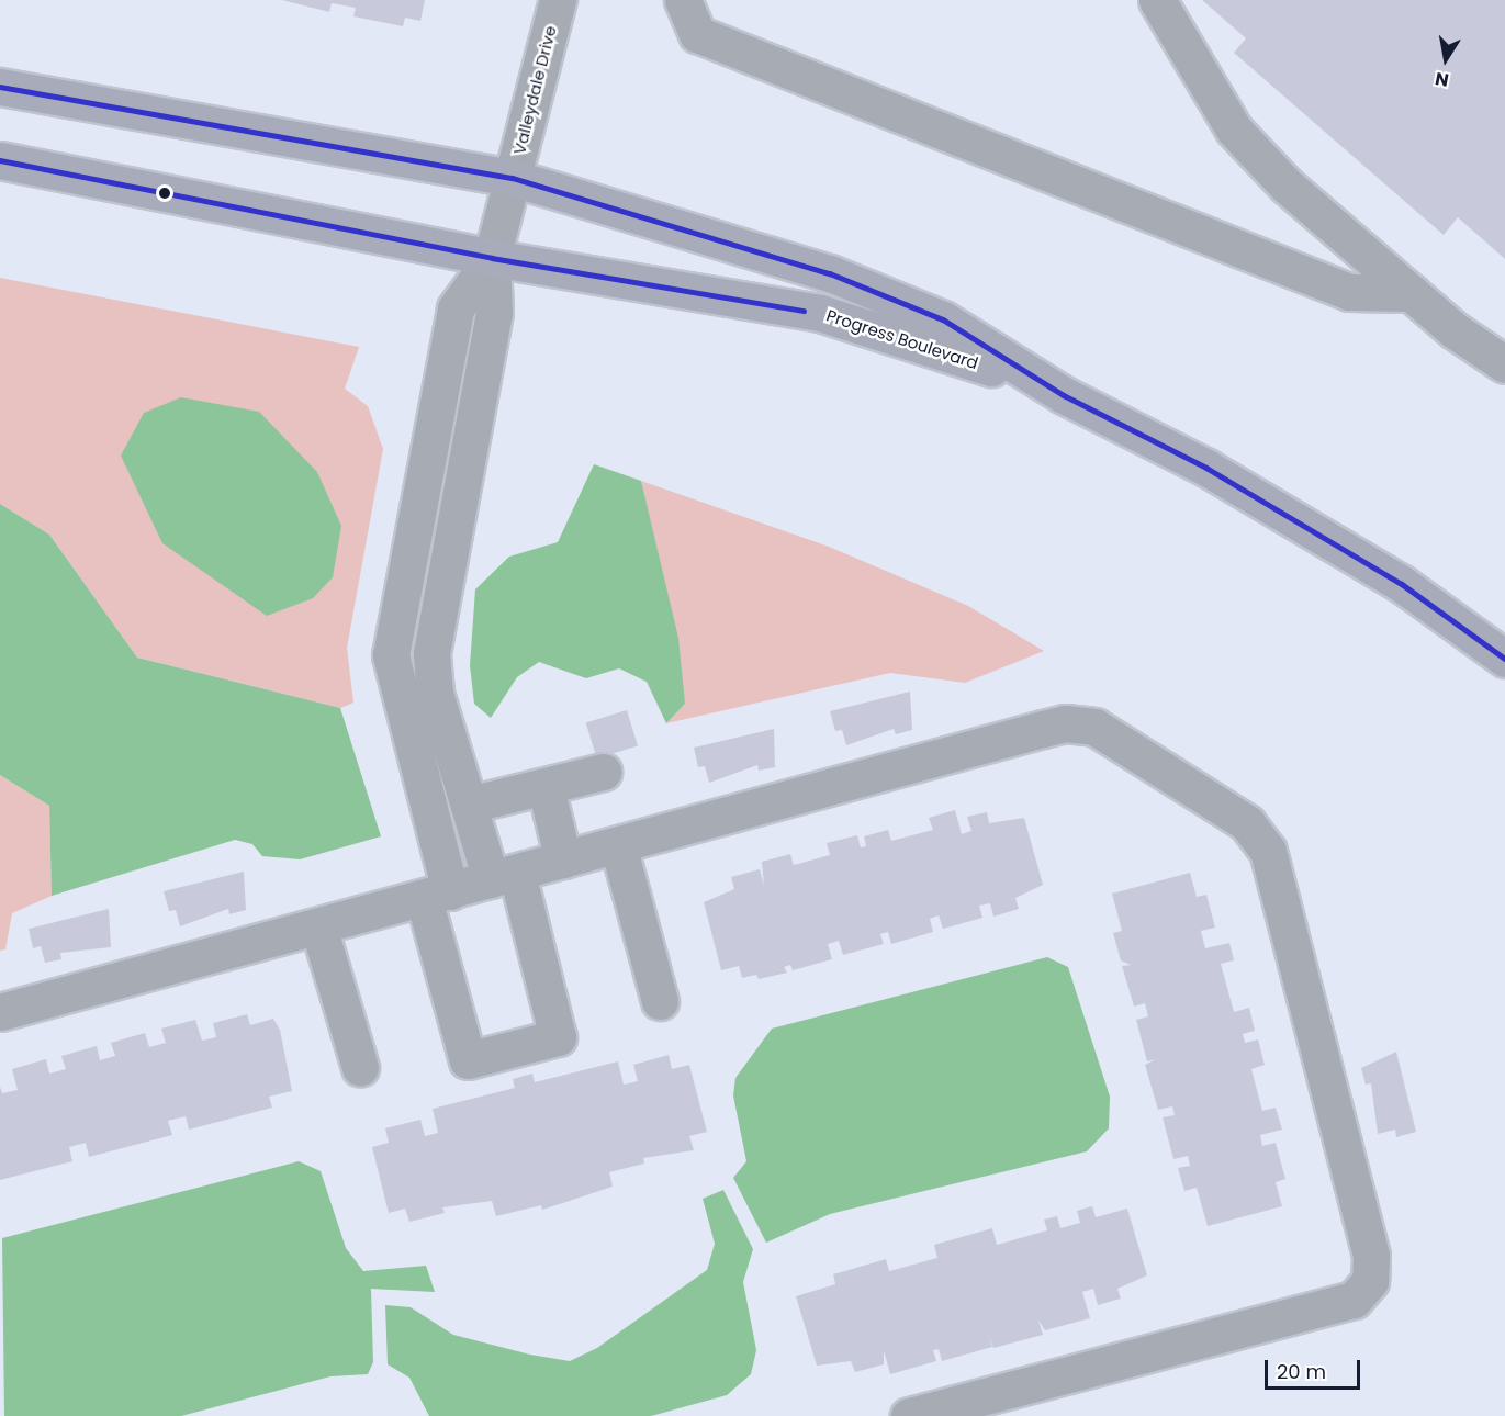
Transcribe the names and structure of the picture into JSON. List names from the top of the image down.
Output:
{
  "streets": {
    "main road": ["Progress Boulevard"],
    "street": ["Valleydale Drive"]
  },
  "crossings": [
    ["Valleydale Drive", "Progress Boulevard"]
  ],
  "scale_bar": "20 m",
  "north": "bottom"
}
